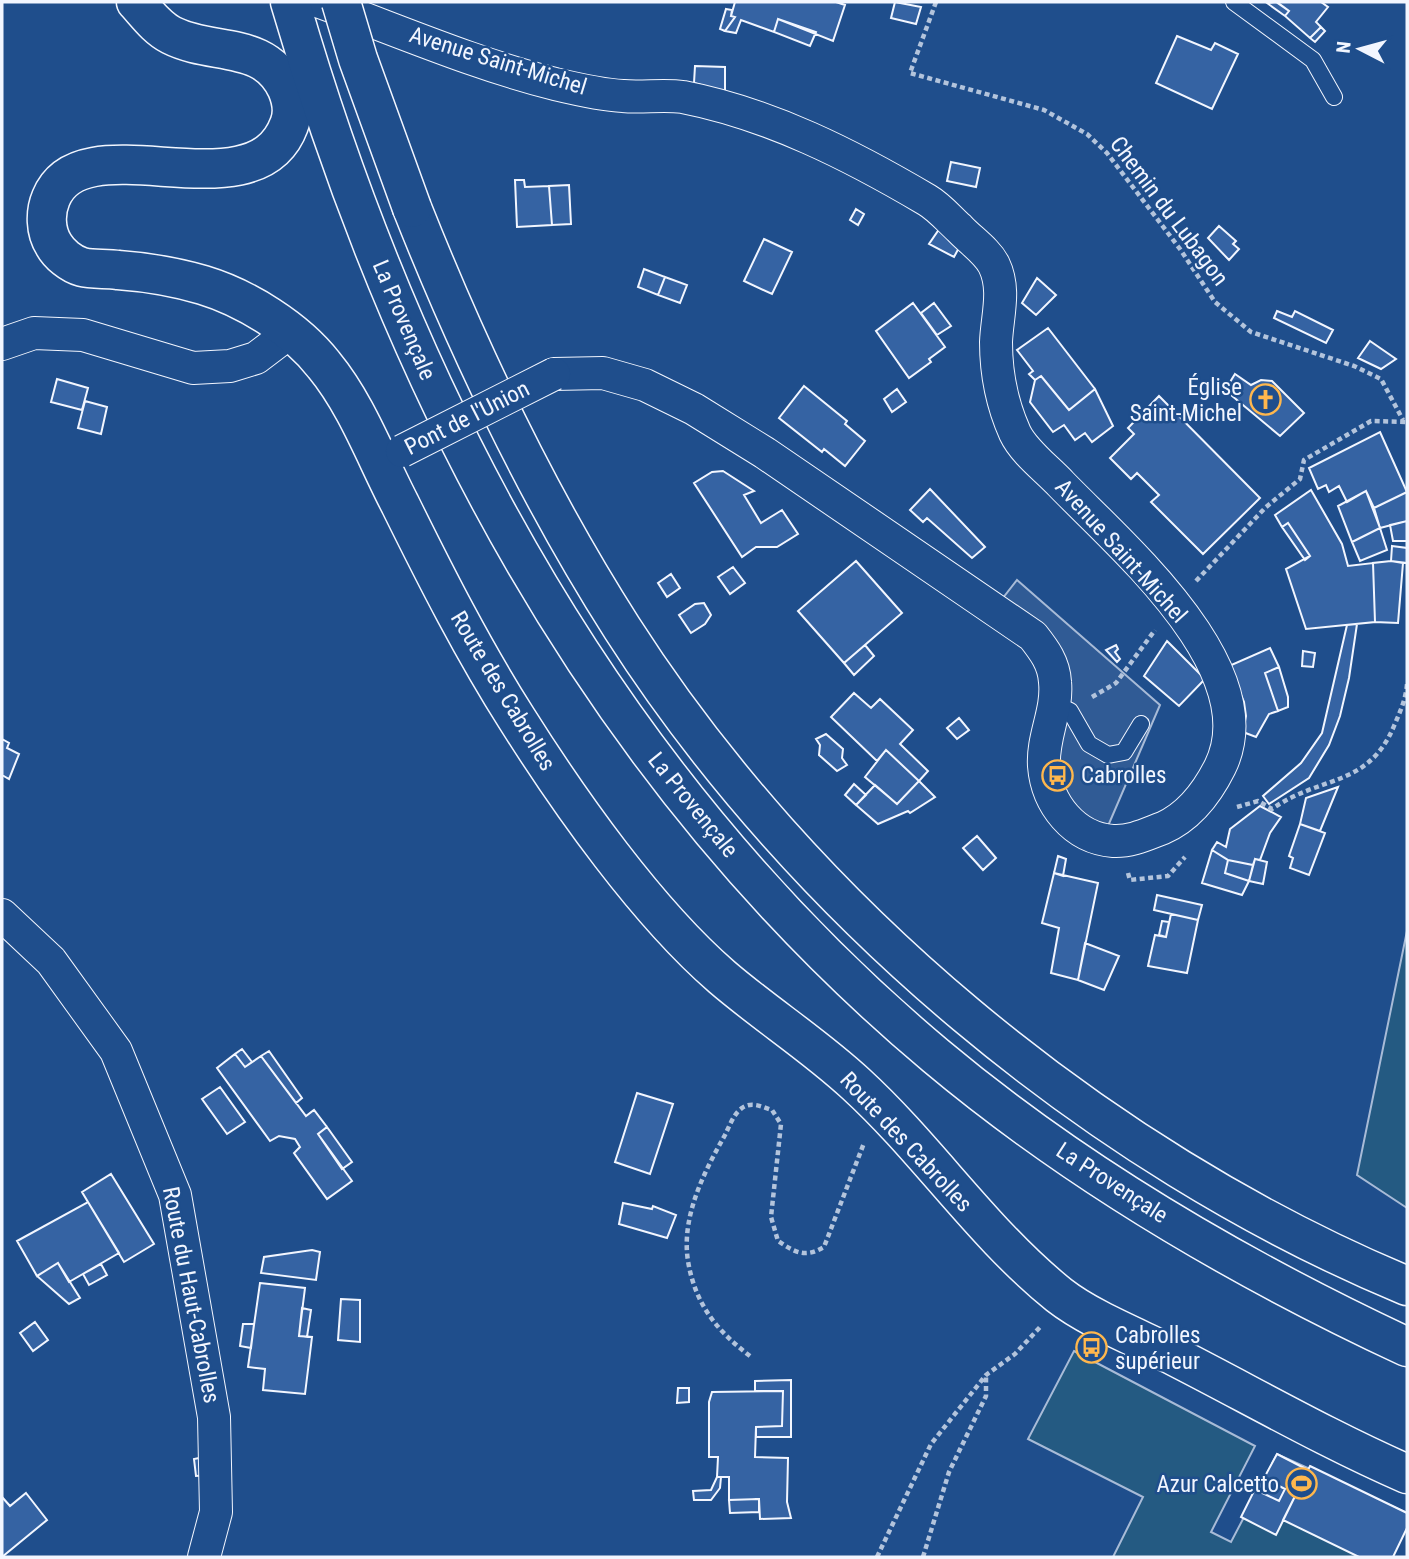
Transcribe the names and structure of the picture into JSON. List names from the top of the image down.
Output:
{
  "streets": {
    "main road": ["La Provençale", "Route des Cabrolles"],
    "street": ["Avenue Saint-Michel", "Pont de l'Union", "Route du Haut-Cabrolles"],
    "path": ["Chemin du Lubagon"]
  },
  "crossings": [
    ["Avenue Saint-Michel", "Pont de l'Union"],
    ["Pont de l'Union", "Route des Cabrolles"]
  ],
  "places": {
    "church": ["Église Saint-Michel"],
    "bus stop": ["Cabrolles", "Cabrolles supérieur"],
    "sports": ["Azur Calcetto"]
  },
  "north": "left"
}
